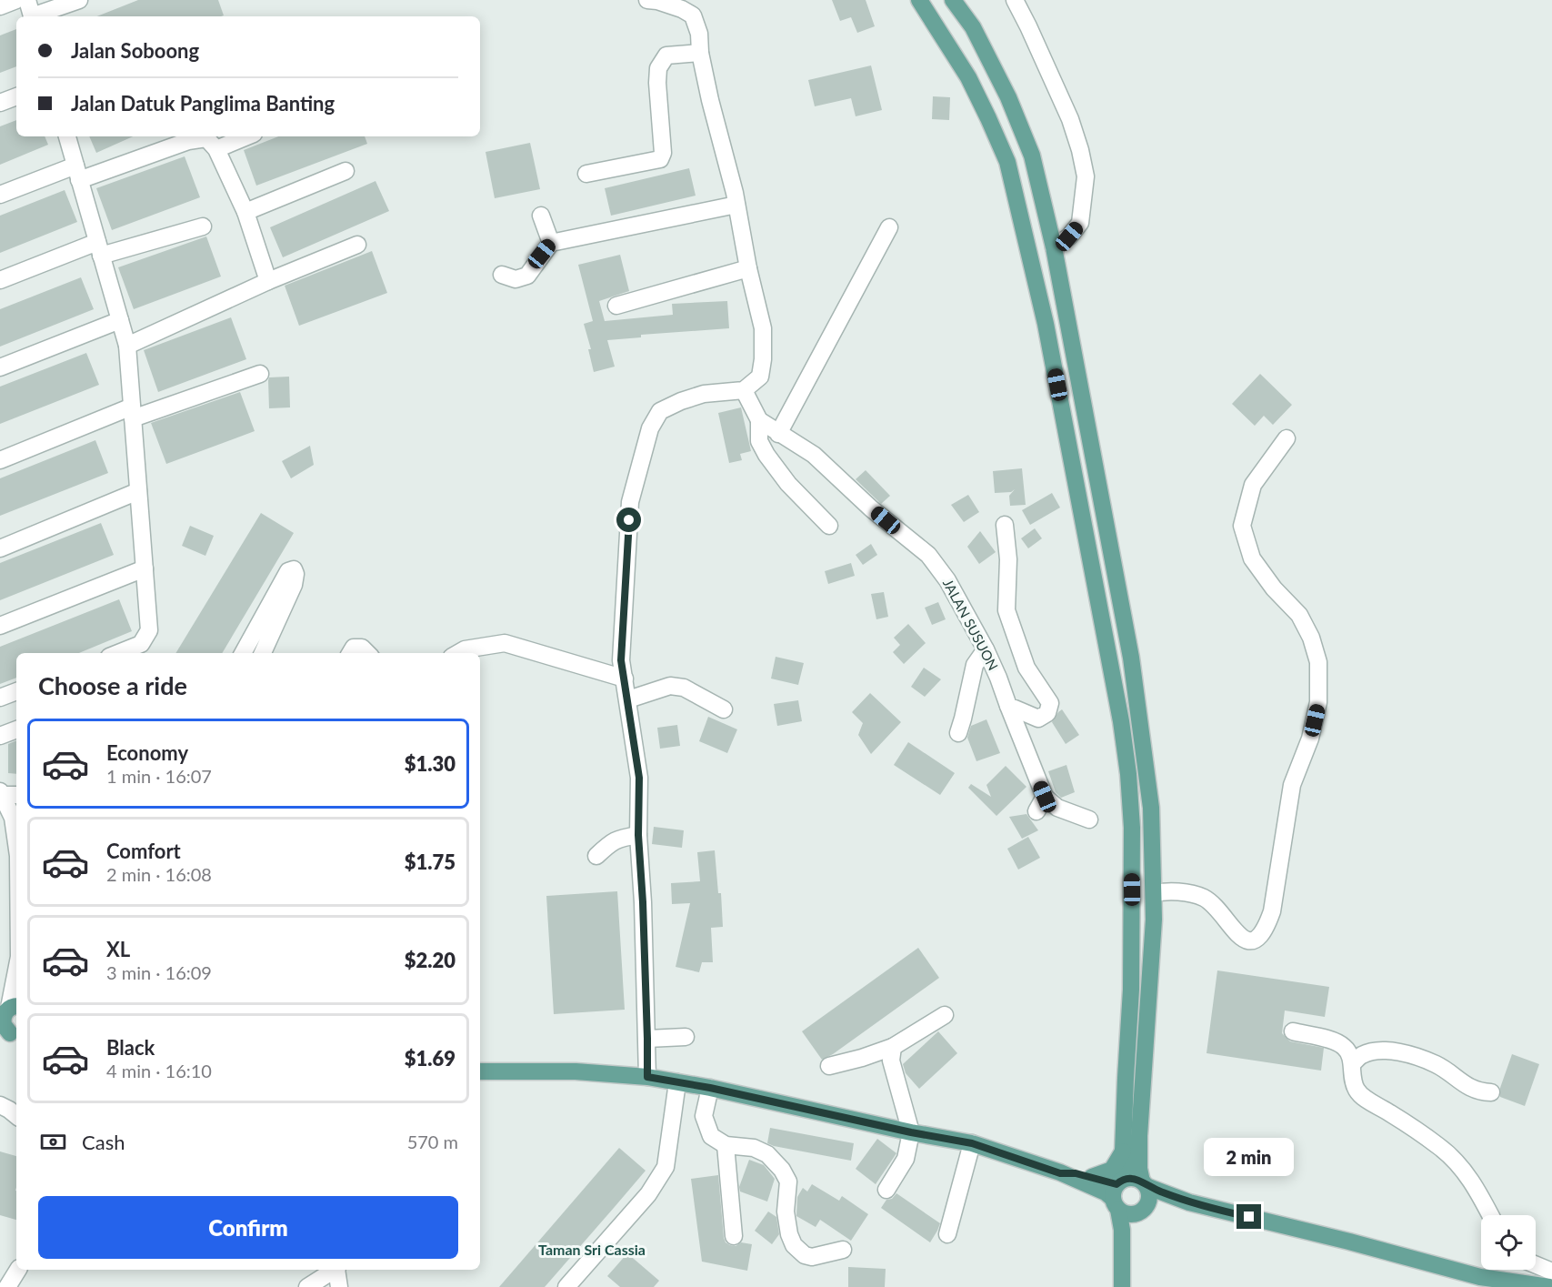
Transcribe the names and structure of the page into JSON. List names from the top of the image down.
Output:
{
  "streets": {
    "street": ["JALAN SUSUON"]
  },
  "districts": ["Taman Sri Cassia"],
  "page": {
    "banner": ["Jalan Soboong", "Jalan Datuk Panglima Banting"],
    "heading": "Choose a ride",
    "list": [
      {
        "name": "Economy",
        "note": "1 min · 16:07",
        "value": "$1.30"
      },
      {
        "name": "Comfort",
        "note": "2 min · 16:08",
        "value": "$1.75"
      },
      {
        "name": "XL",
        "note": "3 min · 16:09",
        "value": "$2.20"
      },
      {
        "name": "Black",
        "note": "4 min · 16:10",
        "value": "$1.69"
      }
    ],
    "pay": ["Cash", "570 m"],
    "bubble": "2 min",
    "buttons": "Confirm"
  }
}
